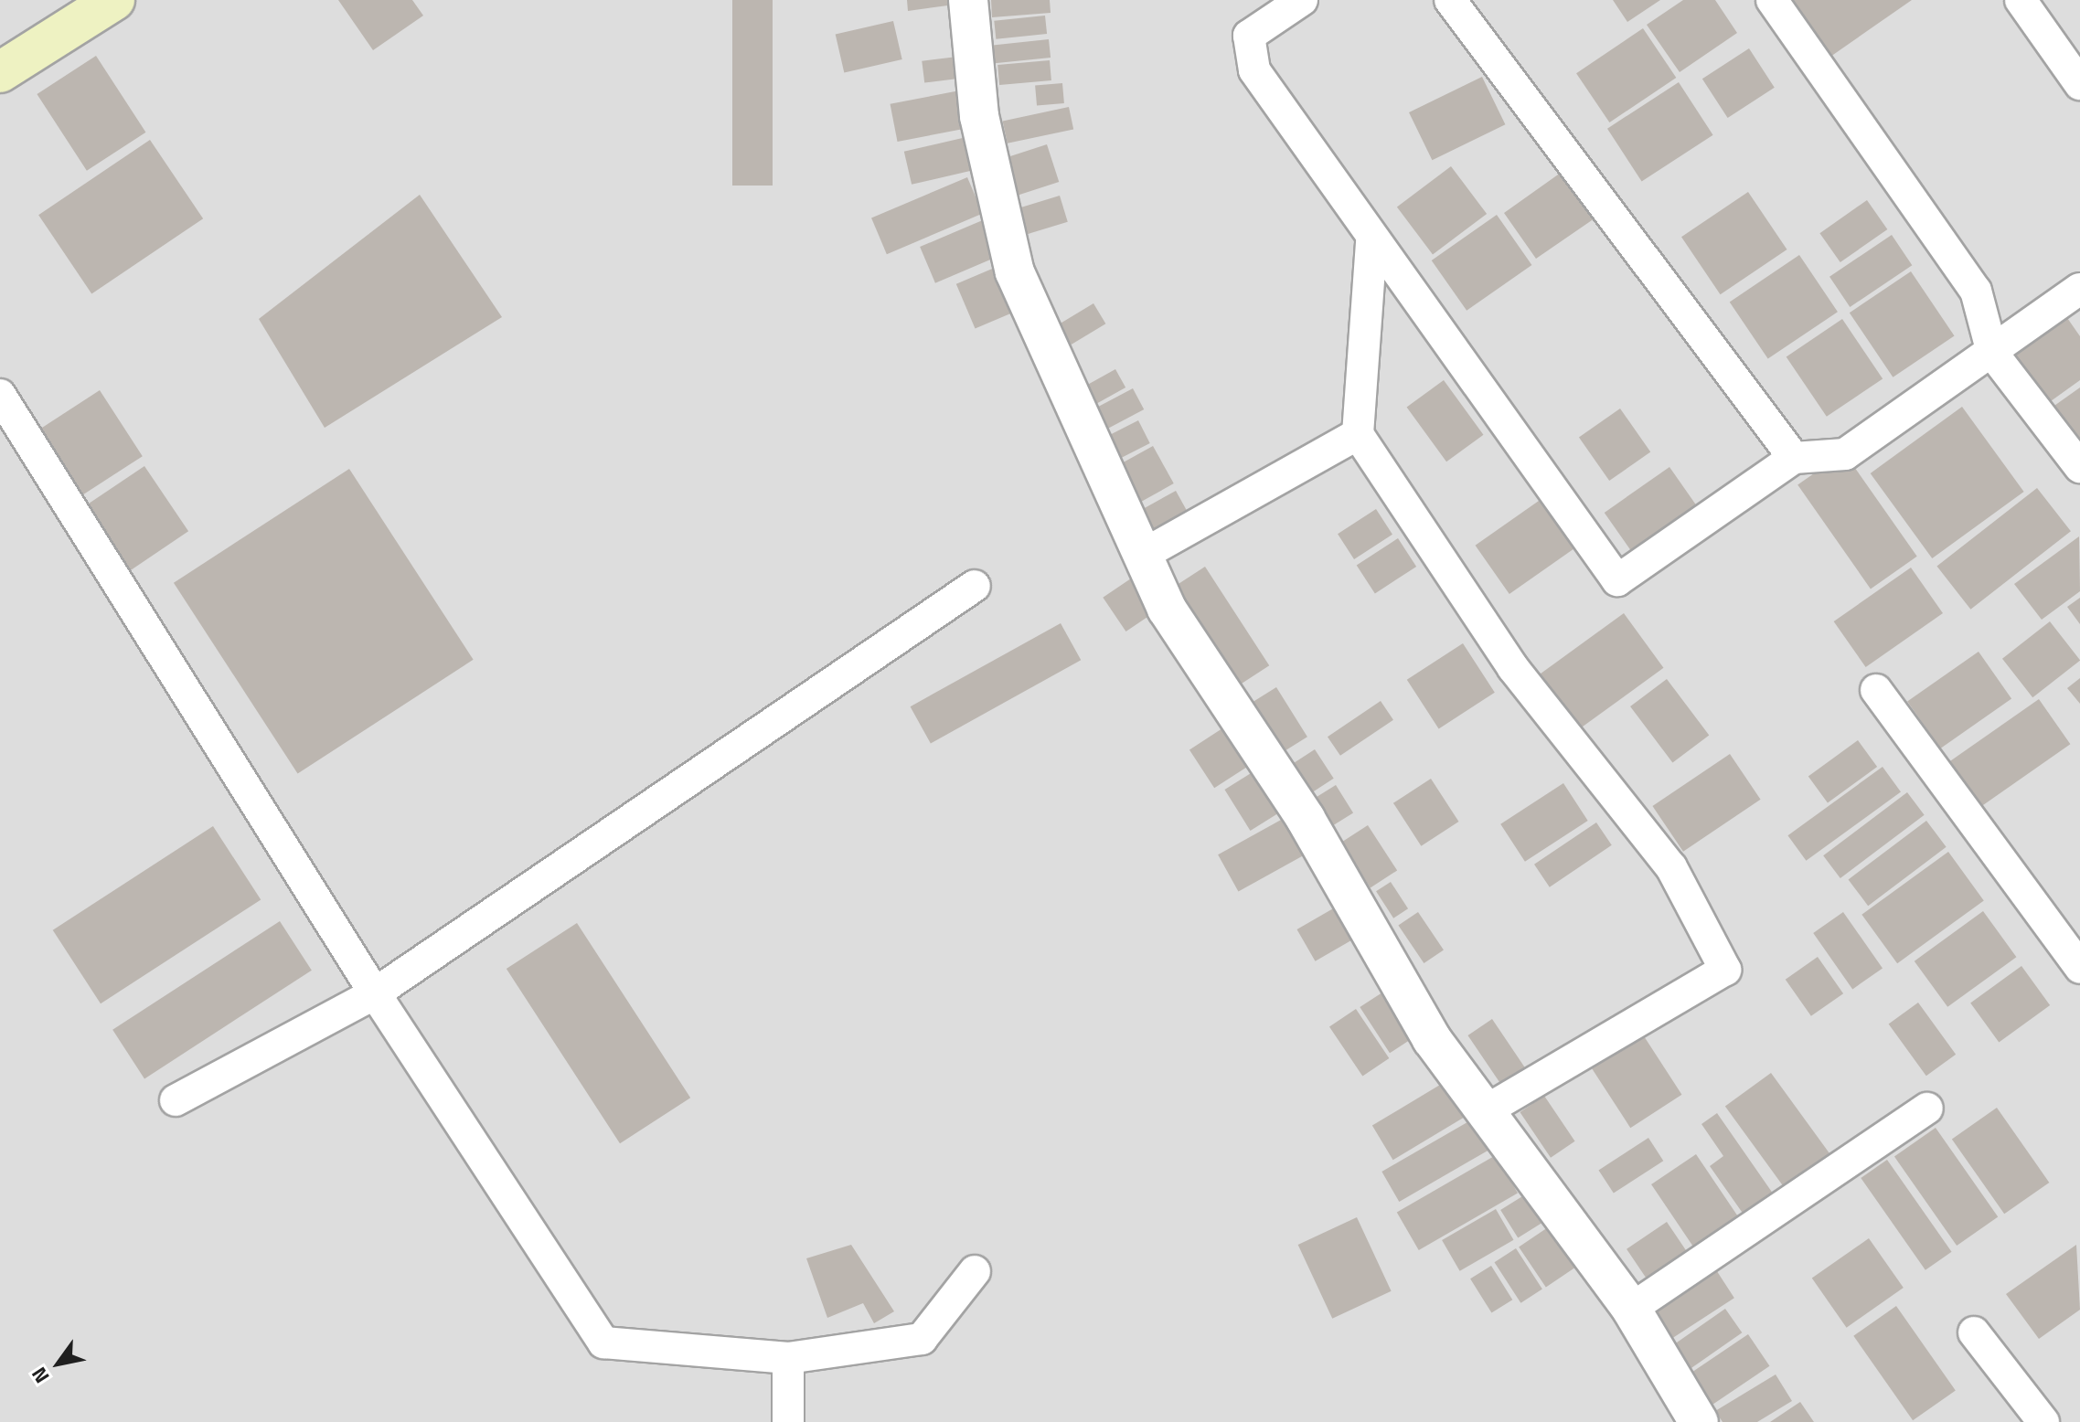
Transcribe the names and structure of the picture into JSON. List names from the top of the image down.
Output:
{
  "north": "bottom left"
}
